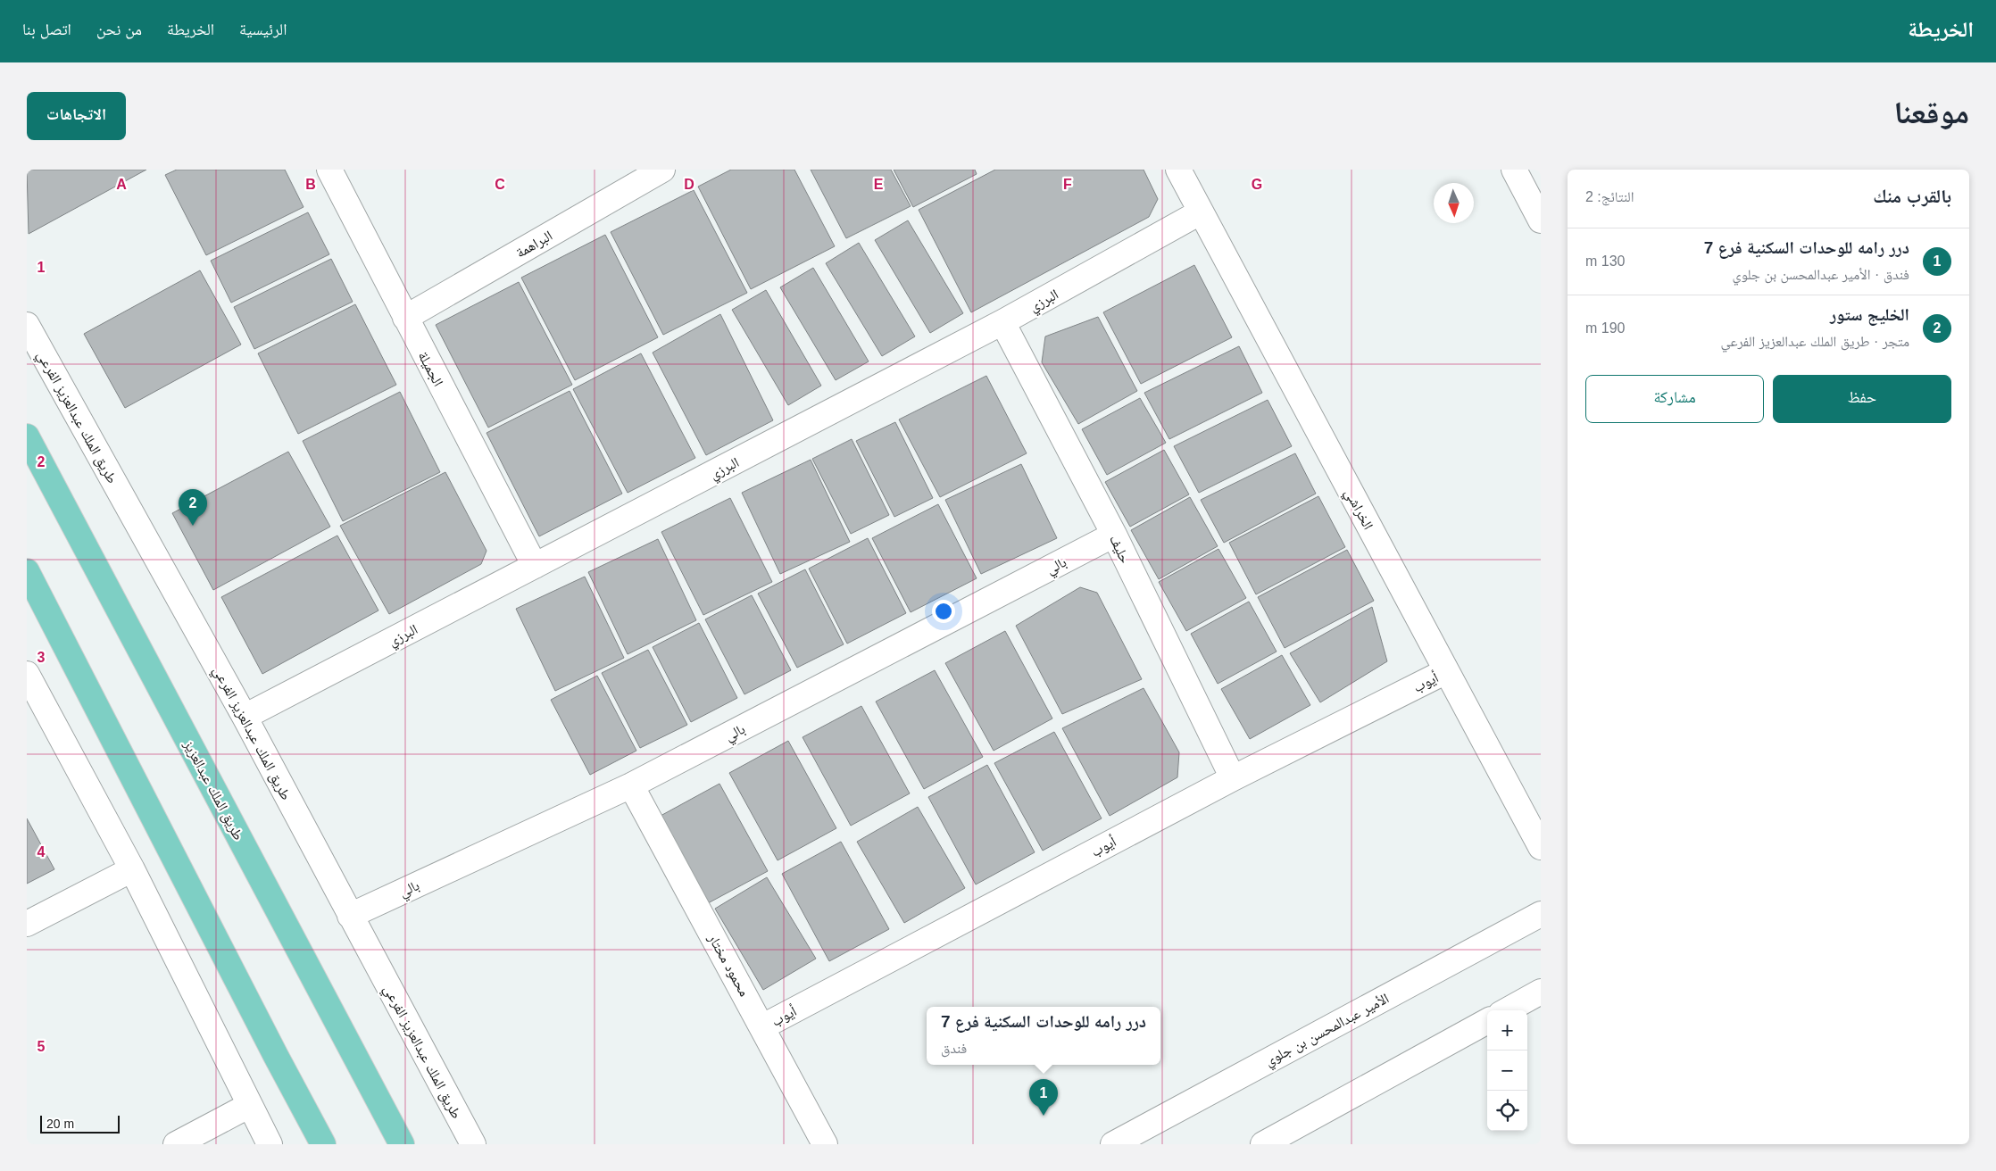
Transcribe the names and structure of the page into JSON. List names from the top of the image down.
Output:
{
  "streets": {
    "main road": ["طريق الملك عبدالعزيز"],
    "street": [
      "البراهمة",
      "البرزي",
      "الجميلة",
      "طريق الملك عبدالعزيز الفرعي",
      "الخراشي",
      "حليف",
      "بالي",
      "أيوب",
      "محمود مختار",
      "الأمير عبدالمحسن بن جلوي"
    ]
  },
  "crossings": [
    ["البراهمة", "الجميلة"],
    ["البرزي", "الجميلة"],
    ["البرزي", "طريق الملك عبدالعزيز الفرعي"],
    ["البرزي", "الخراشي"],
    ["البرزي", "حليف"],
    ["طريق الملك عبدالعزيز الفرعي", "بالي"],
    ["الخراشي", "أيوب"],
    ["حليف", "بالي"],
    ["حليف", "أيوب"],
    ["بالي", "محمود مختار"],
    ["أيوب", "محمود مختار"]
  ],
  "scale_bar": "20 m",
  "north": "bottom",
  "page": {
    "header": "الخريطة",
    "nav": [
      "الرئيسية",
      "الخريطة",
      "من نحن",
      "اتصل بنا"
    ],
    "title": "موقعنا",
    "buttons": [
      "الاتجاهات",
      ["حفظ", "مشاركة"]
    ],
    "heading": ["بالقرب منك", "النتائج: 2"],
    "list": [
      {
        "mark": "1",
        "name": "درر رامه للوحدات السكنية فرع 7",
        "note": "فندق · الأمير عبدالمحسن بن جلوي",
        "value": "130 m"
      },
      {
        "mark": "2",
        "name": "الخليج ستور",
        "note": "متجر · طريق الملك عبدالعزيز الفرعي",
        "value": "190 m"
      }
    ],
    "pins": ["2", "1"],
    "popup": ["درر رامه للوحدات السكنية فرع 7", "فندق"],
    "map_buttons": ["+", "−"],
    "scale": "20 m"
  },
  "grid": {
    "columns": [
      "A",
      "B",
      "C",
      "D",
      "E",
      "F",
      "G"
    ],
    "rows": [
      "1",
      "2",
      "3",
      "4",
      "5"
    ]
  }
}
